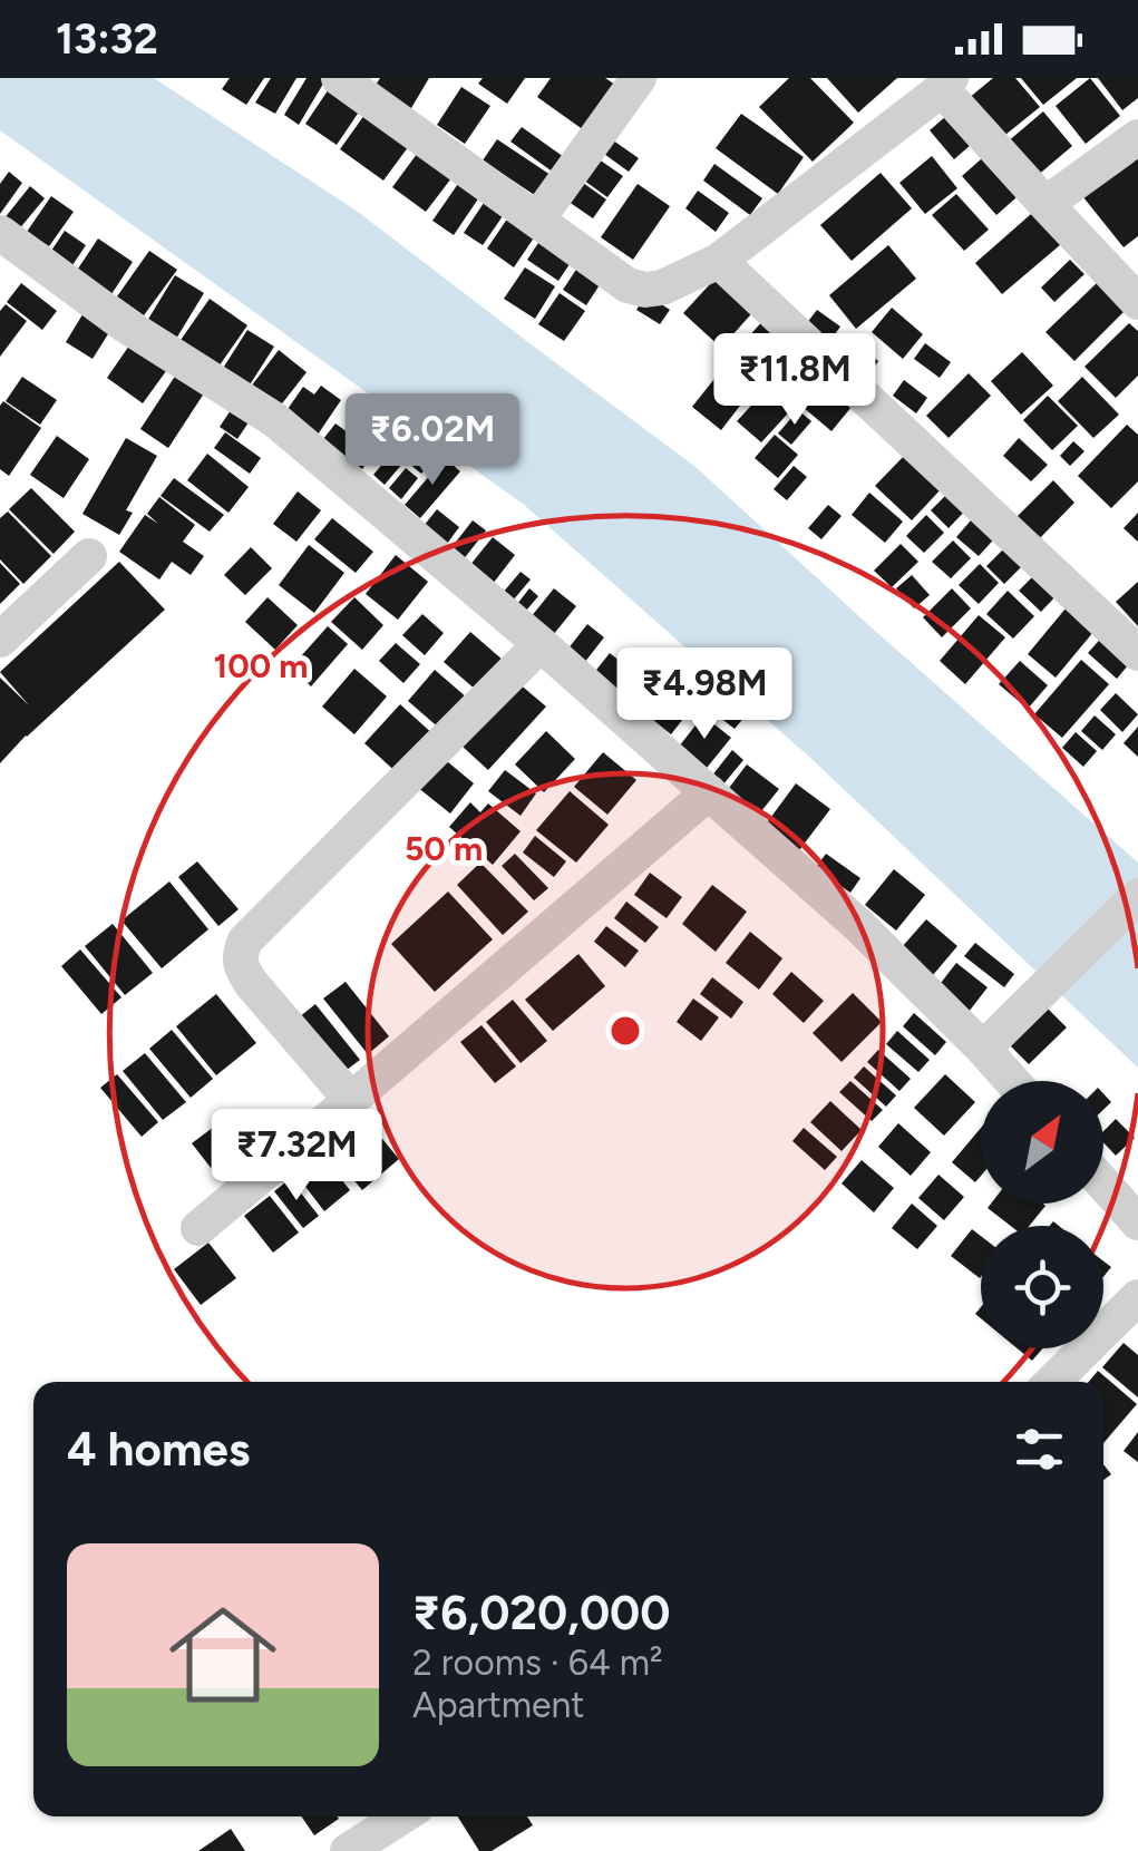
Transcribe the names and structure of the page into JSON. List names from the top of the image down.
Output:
{
  "north": "top right",
  "page": {
    "status": "13:32",
    "price": [
      "₹11.8M",
      "₹6.02M",
      "₹4.98M",
      "₹7.32M"
    ],
    "heading": "4 homes",
    "list": [
      {
        "name": "₹6,020,000",
        "note": "2 rooms · 64 m² · Apartment"
      }
    ]
  },
  "rings": ["100 m", "50 m"]
}
